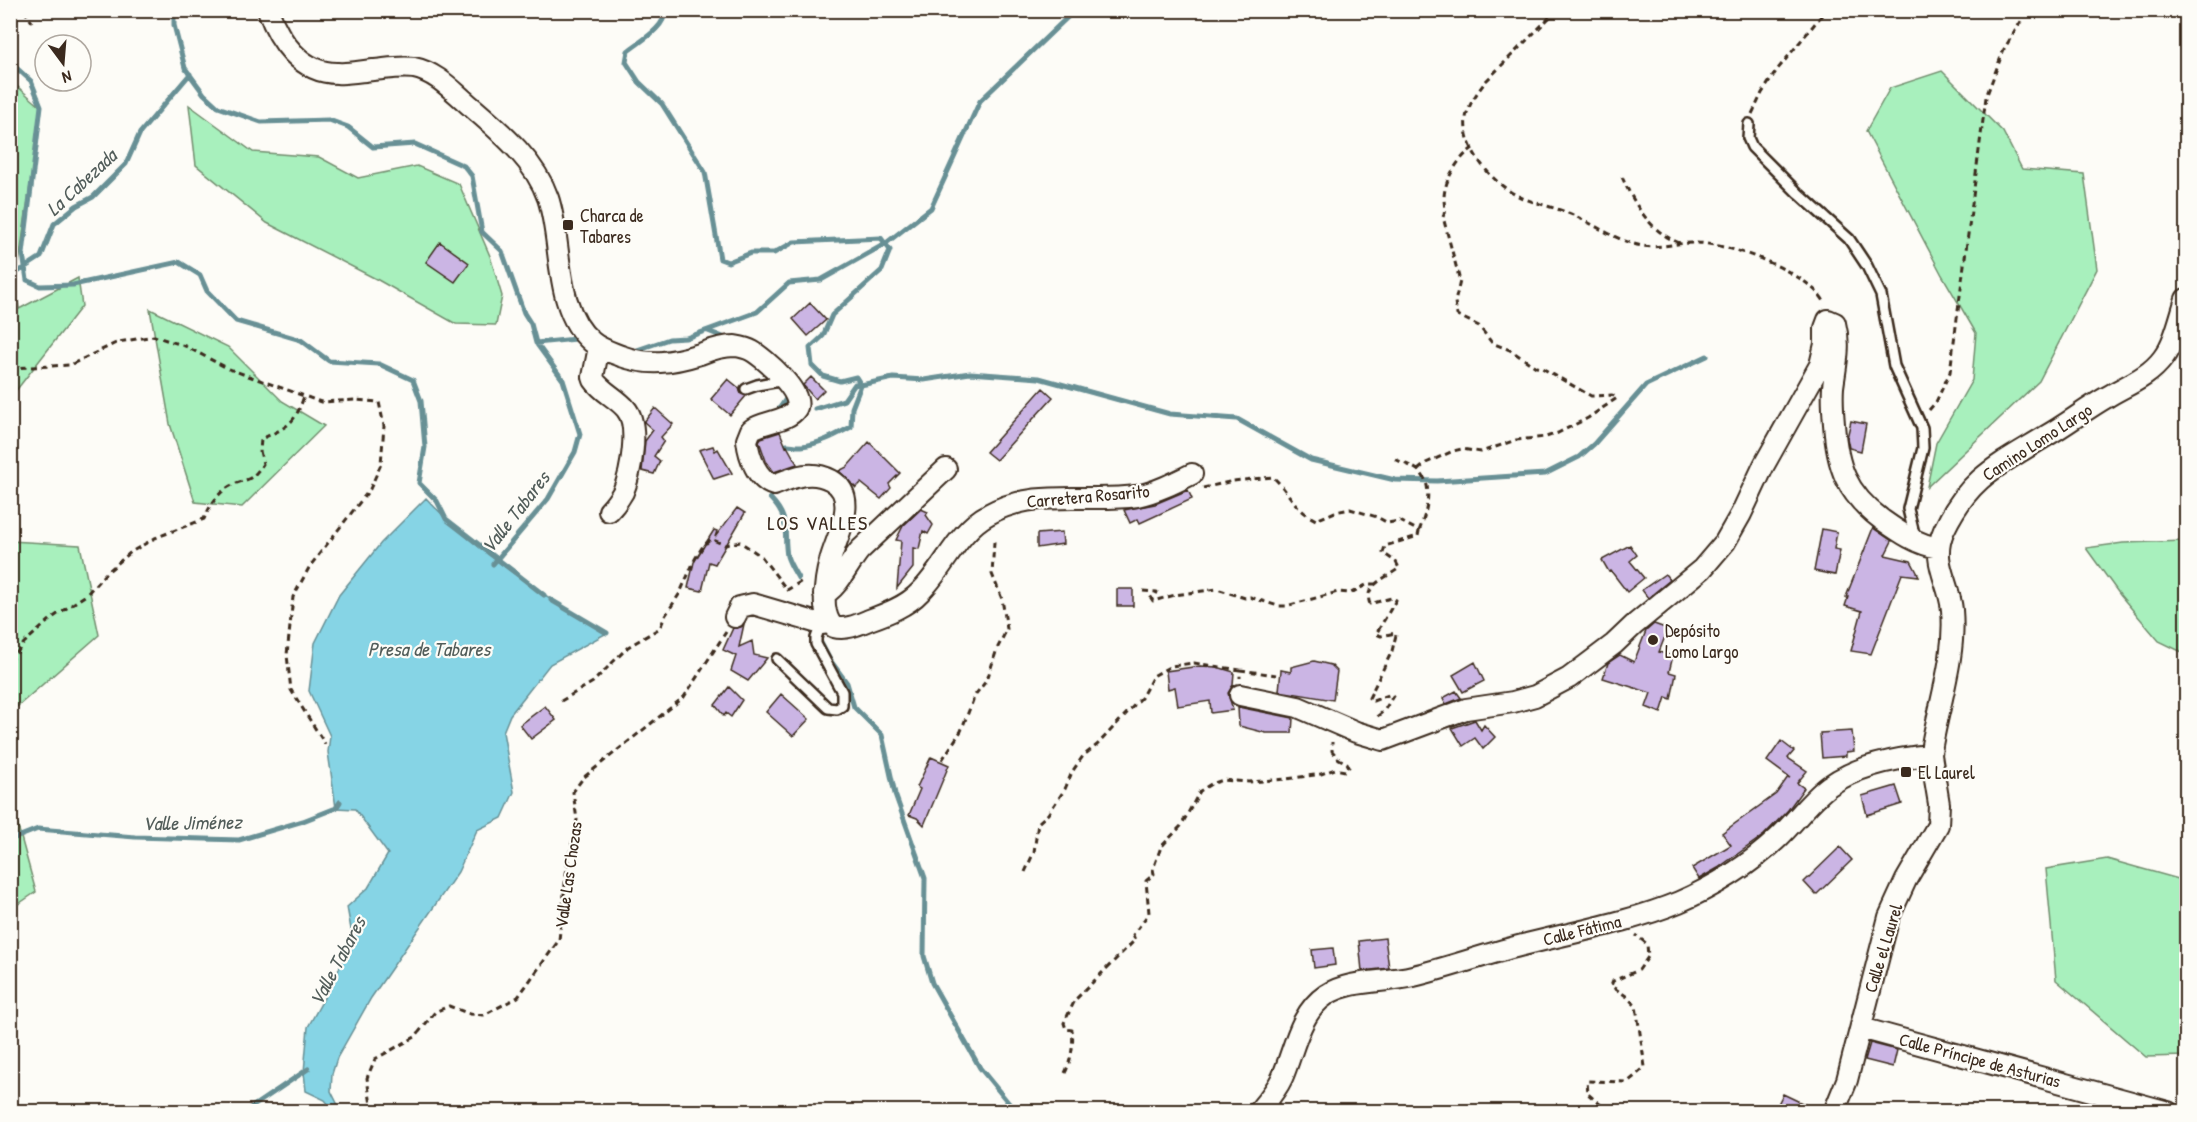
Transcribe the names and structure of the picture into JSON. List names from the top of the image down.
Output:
{
  "streets": {
    "street": [
      "Camino Lomo Largo",
      "Carretera Rosarito",
      "Calle Fátima",
      "Calle el Laurel",
      "Calle Príncipe de Asturias"
    ],
    "path": ["Valle Las Chozas"]
  },
  "crossings": [
    ["Calle Fátima", "Calle el Laurel"],
    ["Calle el Laurel", "Calle Príncipe de Asturias"]
  ],
  "districts": ["LOS VALLES"],
  "water": [
    "La Cabezada",
    "Valle Tabares",
    "Presa de Tabares",
    "Valle Jiménez"
  ],
  "places": {
    "transit": ["Charca de Tabares", "El Laurel"],
    "other": ["Depósito Lomo Largo"]
  },
  "north": "bottom"
}
